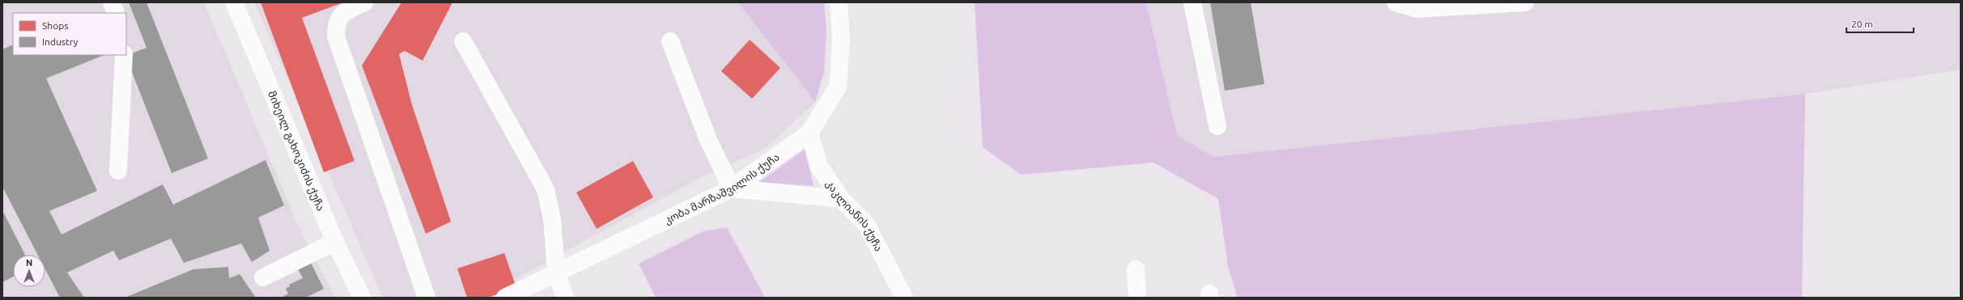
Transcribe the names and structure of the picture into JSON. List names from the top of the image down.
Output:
{
  "streets": {
    "street": ["მიხეილ გახოკიძის ქუჩა", "კობა მარზაშვილის ქუჩა", "კაკლიანის ქუჩა"]
  },
  "crossings": [
    ["კობა მარზაშვილის ქუჩა", "კაკლიანის ქუჩა"]
  ],
  "legend": ["Shops", "Industry"],
  "scale_bar": "20 m",
  "north": "top"
}
